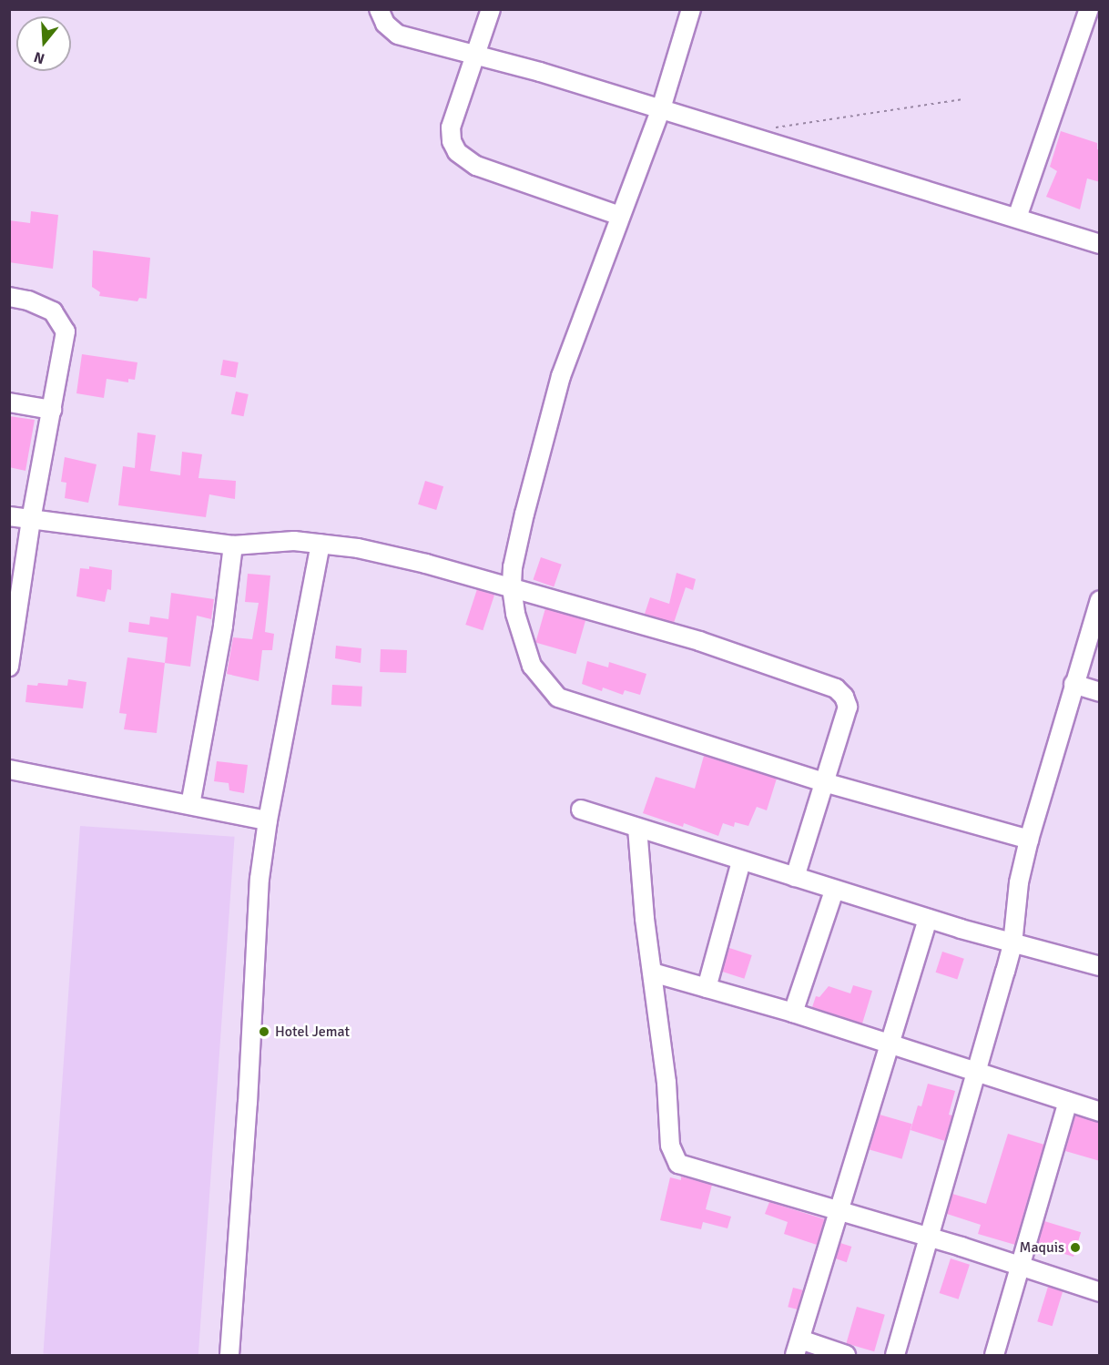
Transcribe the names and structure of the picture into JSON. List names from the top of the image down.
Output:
{
  "places": ["Hotel Jemat", "Maquis"],
  "north": "bottom"
}
